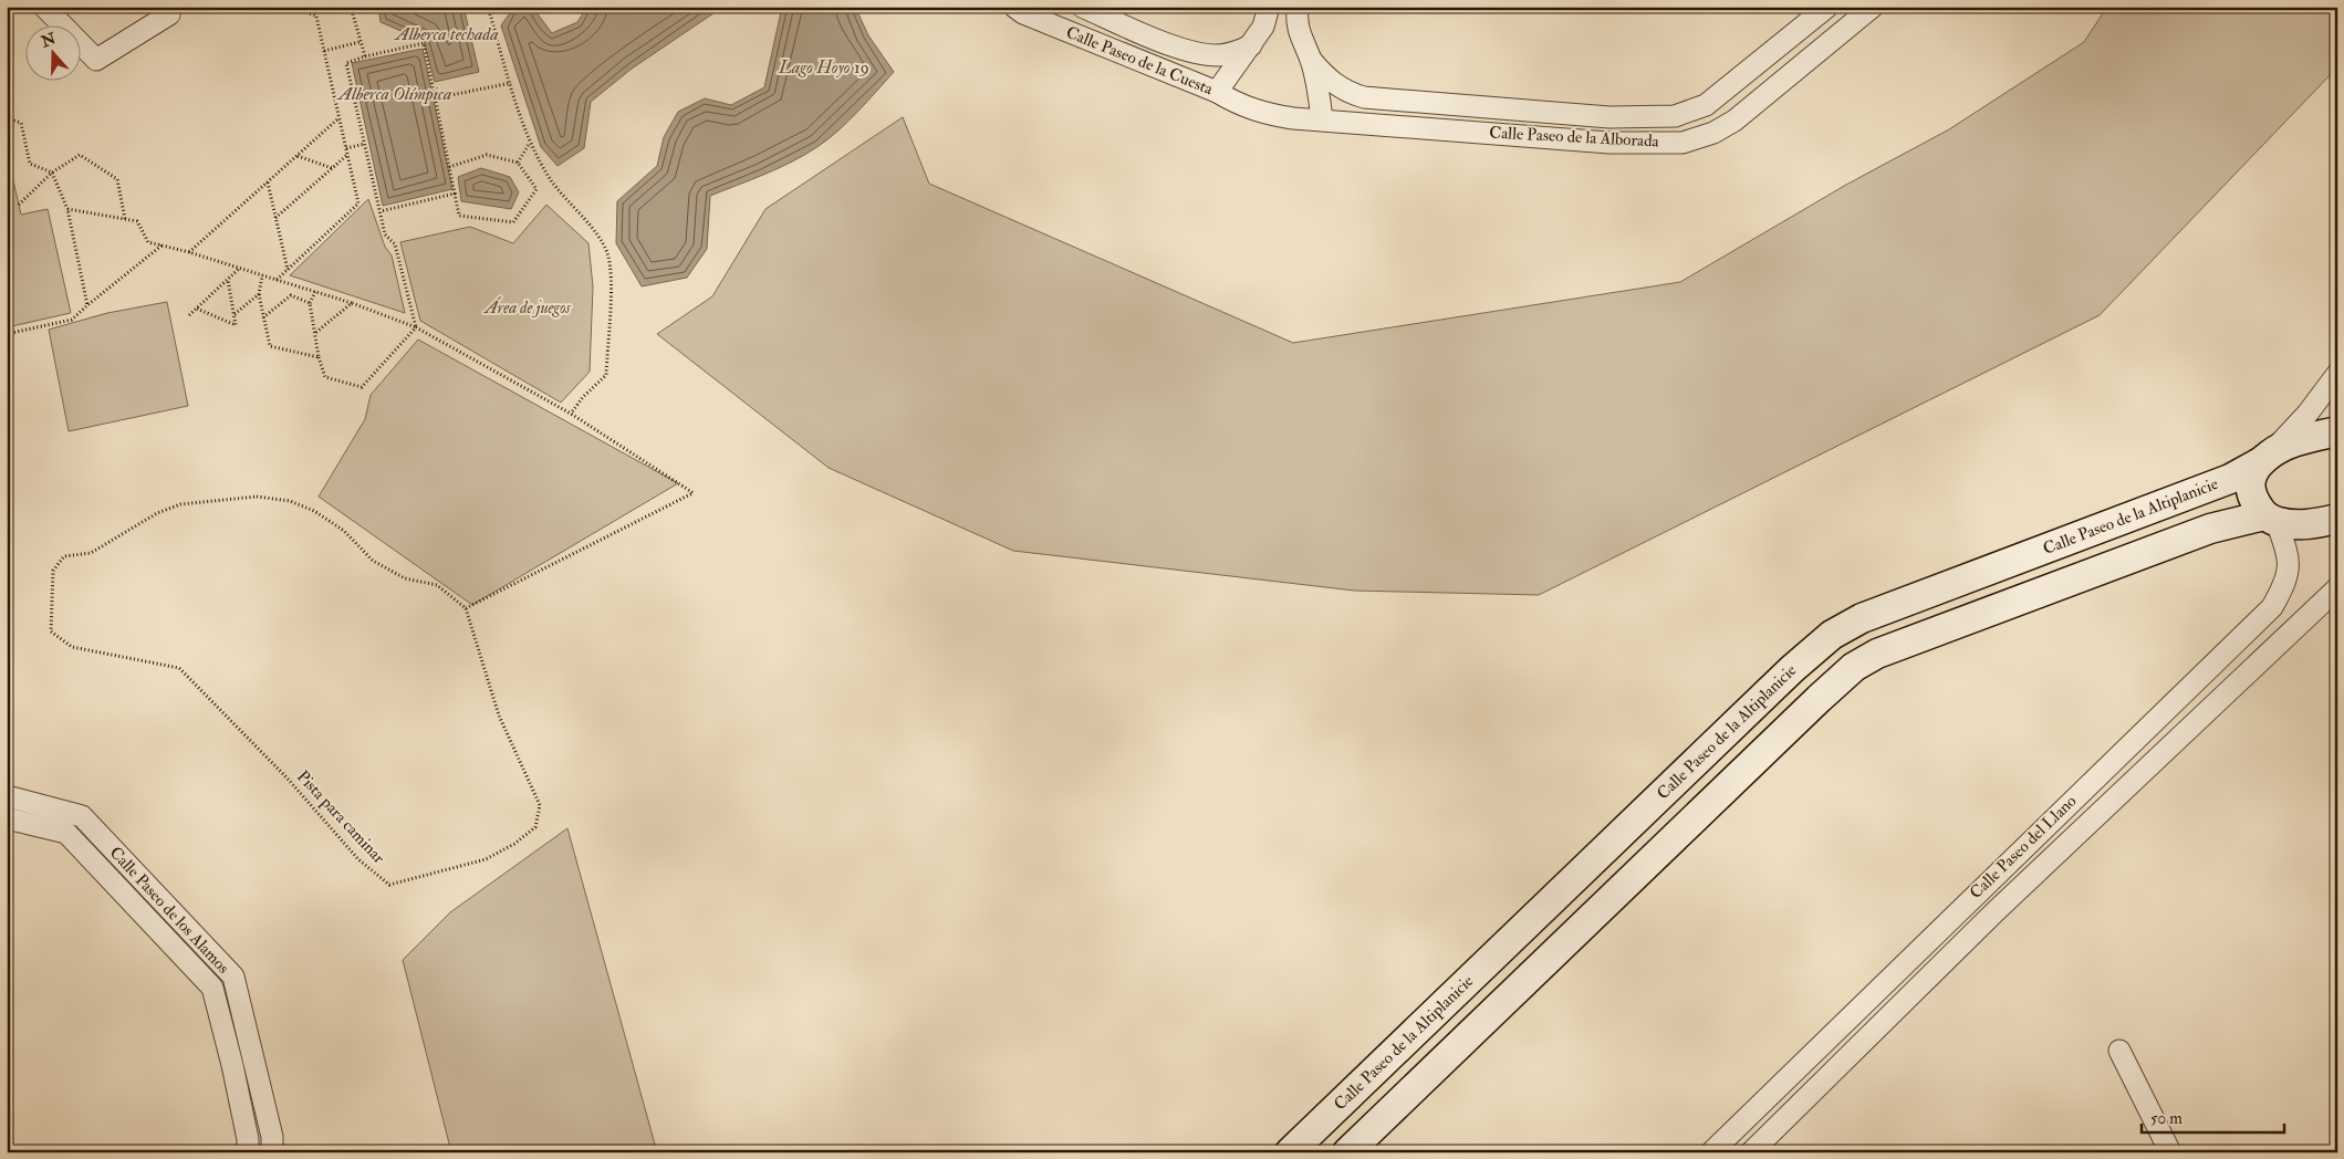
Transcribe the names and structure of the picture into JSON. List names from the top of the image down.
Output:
{
  "streets": {
    "street": [
      "Calle Paseo de la Cuesta",
      "Calle Paseo de la Alborada",
      "Calle Paseo de la Altiplanicie",
      "Calle Paseo del Llano",
      "Calle Paseo de los Alamos"
    ],
    "path": ["Pista para caminar"]
  },
  "crossings": [
    ["Calle Paseo de la Cuesta", "Calle Paseo de la Alborada"]
  ],
  "water": ["Alberca techada", "Lago Hoyo 19", "Alberca Olímpica"],
  "parks": ["Área de juegos"],
  "scale_bar": "50 m",
  "north": "top"
}
